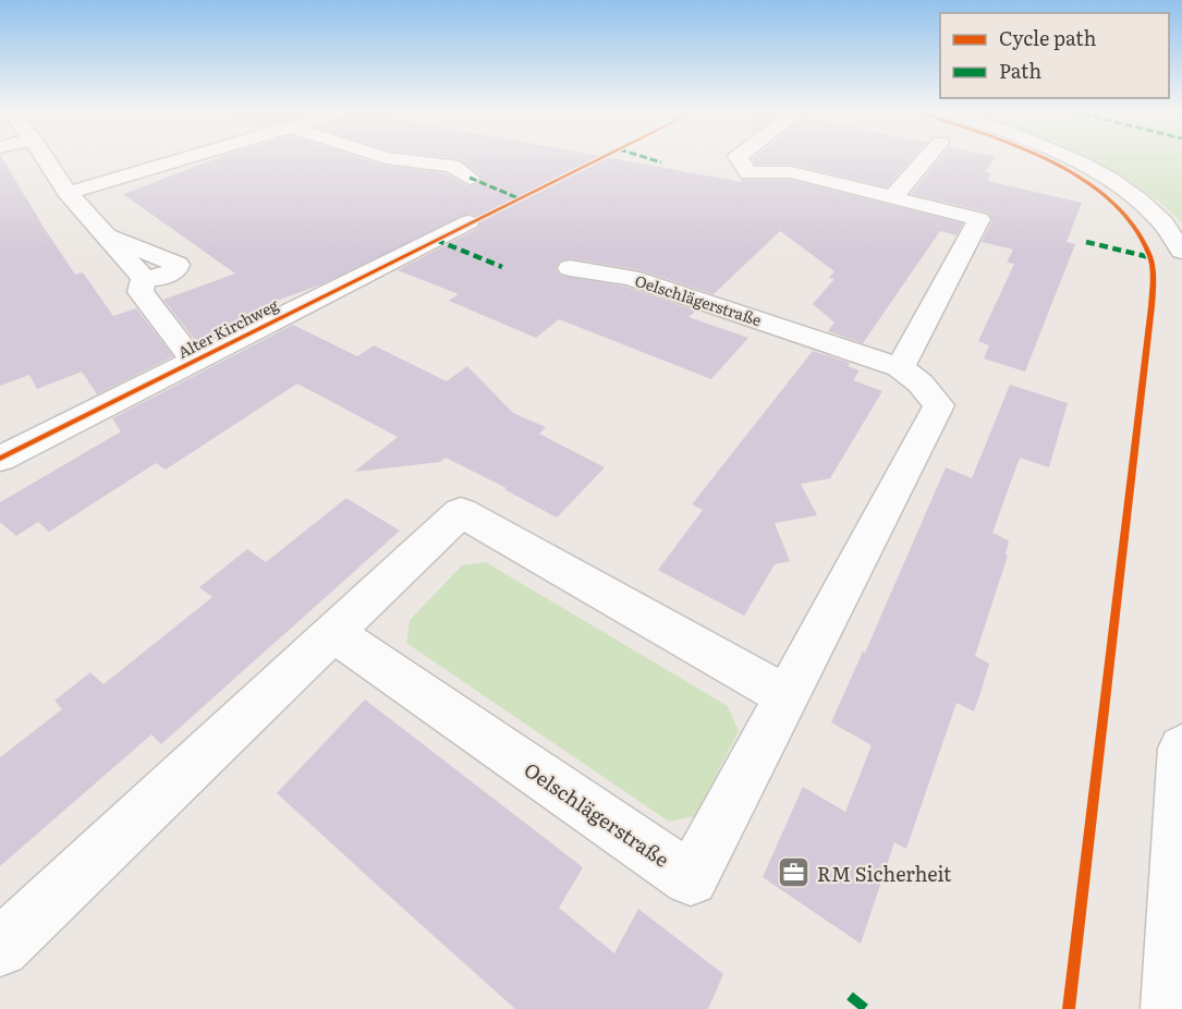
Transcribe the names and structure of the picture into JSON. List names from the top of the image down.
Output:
{
  "streets": {
    "street": ["Oelschlägerstraße", "Alter Kirchweg"]
  },
  "places": {
    "office": ["RM Sicherheit"]
  },
  "legend": ["Cycle path", "Path"]
}
